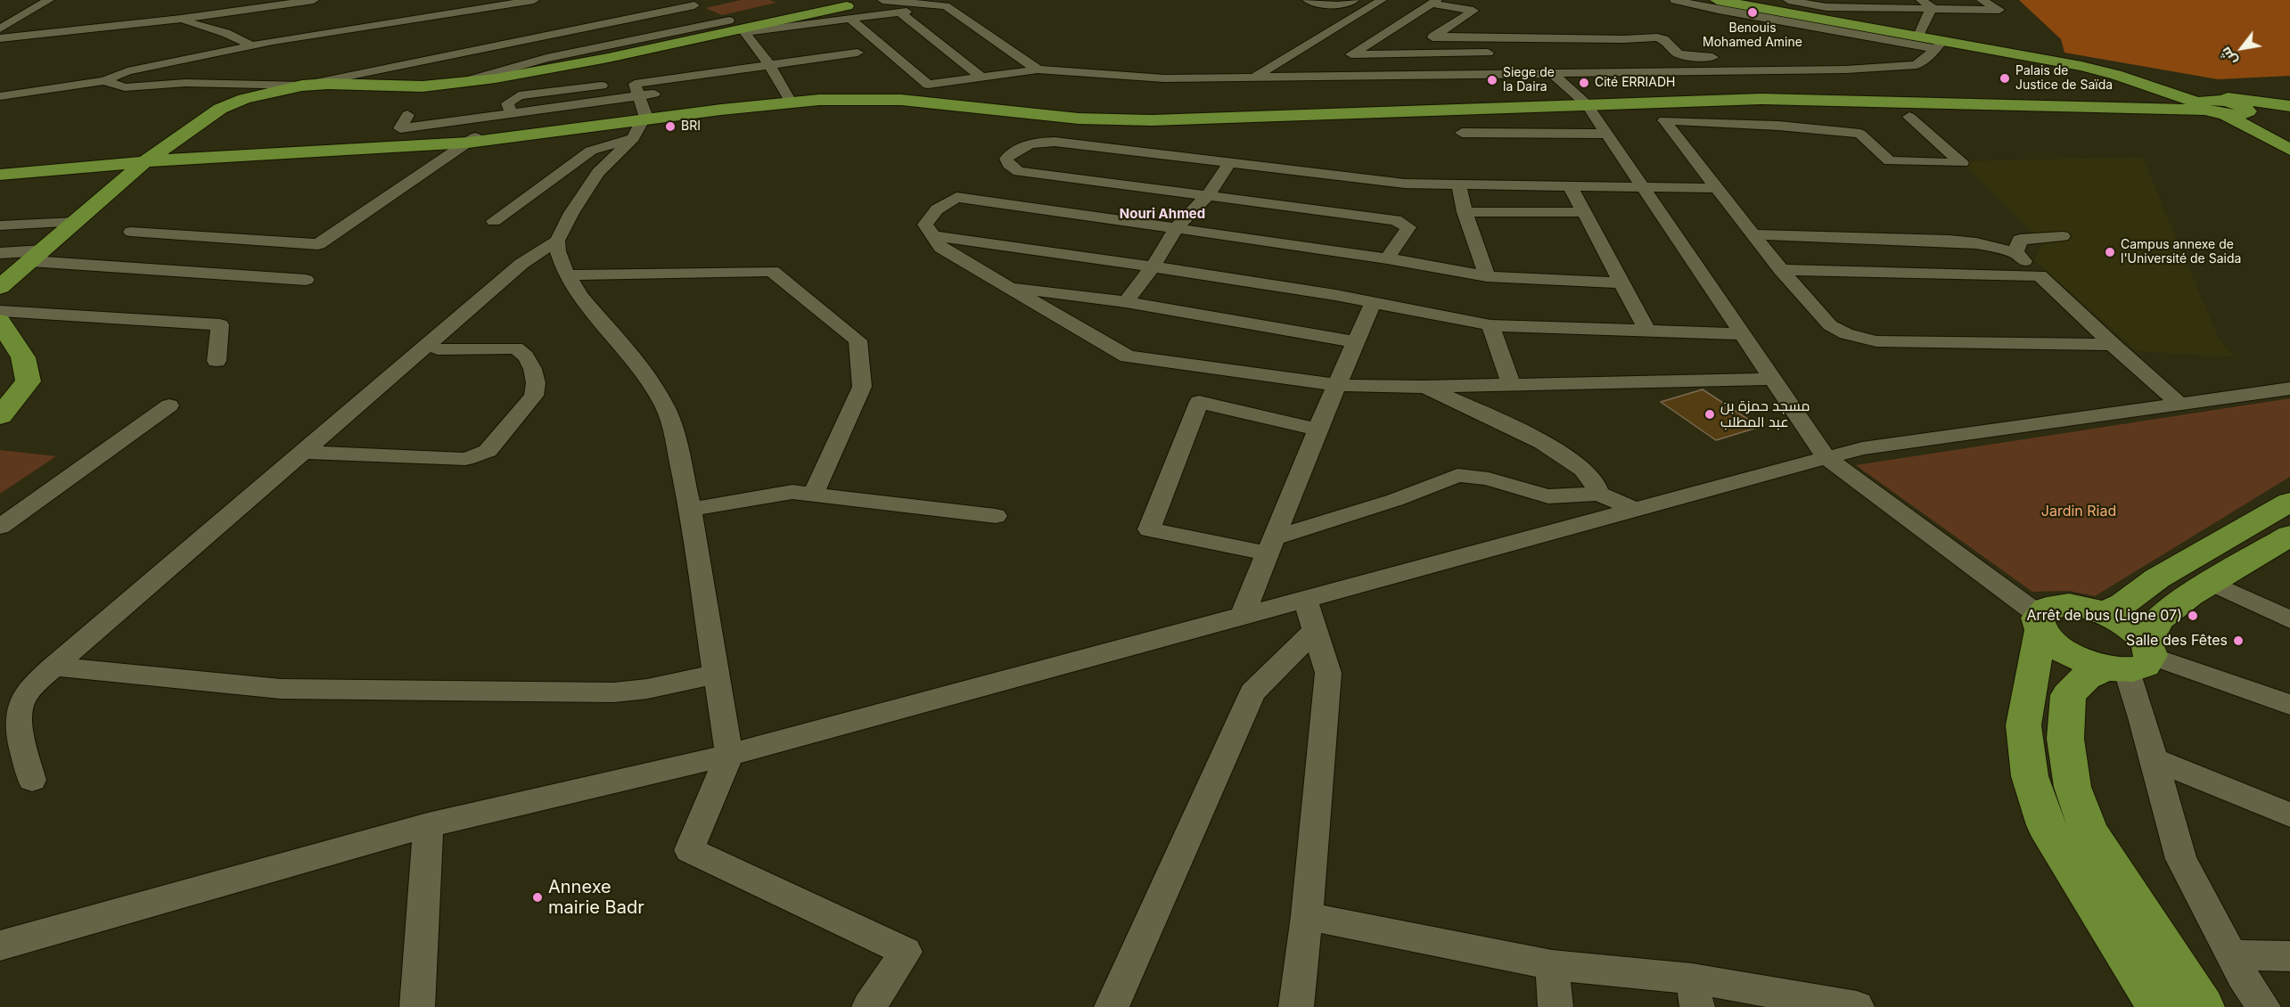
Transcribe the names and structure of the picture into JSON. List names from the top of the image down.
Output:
{
  "districts": ["Nouri Ahmed"],
  "parks": ["Jardin Riad"],
  "places": [
    "Benouis Mohamed Amine",
    "Palais de Justice de Saïda",
    "Siege de la Daira",
    "Cité ERRIADH",
    "BRI",
    "Campus annexe de l'Université de Saida",
    "مسجد حمزة بن عبد المطلب",
    "Arrêt de bus (Ligne 07)",
    "Salle des Fêtes",
    "Annexe mairie Badr"
  ],
  "north": "bottom left"
}
